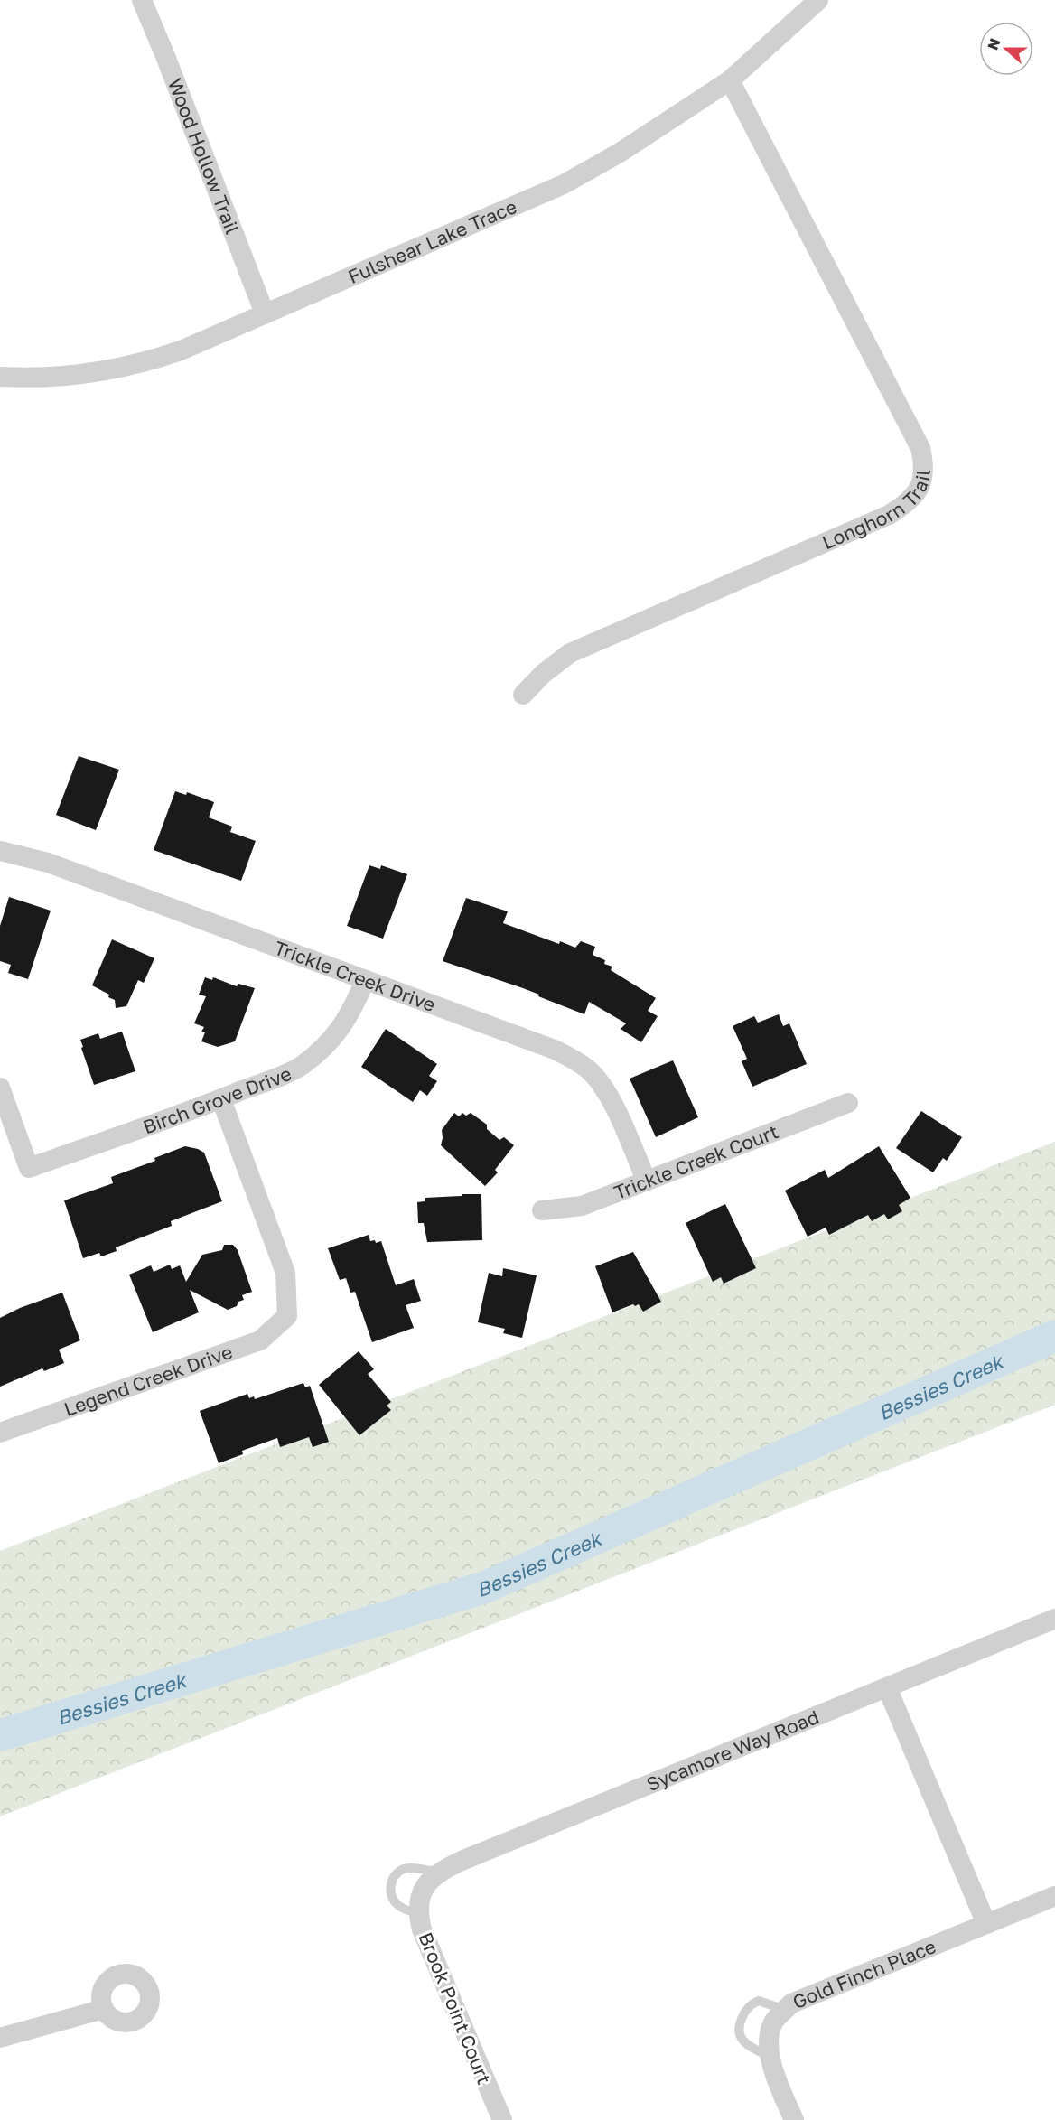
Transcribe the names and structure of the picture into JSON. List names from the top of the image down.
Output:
{
  "streets": {
    "street": [
      "Wood Hollow Trail",
      "Fulshear Lake Trace",
      "Longhorn Trail",
      "Trickle Creek Drive",
      "Birch Grove Drive",
      "Trickle Creek Court",
      "Legend Creek Drive",
      "Sycamore Way Road",
      "Gold Finch Place",
      "Brook Point Court"
    ]
  },
  "crossings": [
    ["Wood Hollow Trail", "Fulshear Lake Trace"],
    ["Fulshear Lake Trace", "Longhorn Trail"],
    ["Trickle Creek Drive", "Birch Grove Drive"],
    ["Trickle Creek Drive", "Trickle Creek Court"],
    ["Birch Grove Drive", "Legend Creek Drive"],
    ["Sycamore Way Road", "Brook Point Court"]
  ],
  "water": ["Bessies Creek"],
  "north": "left"
}
